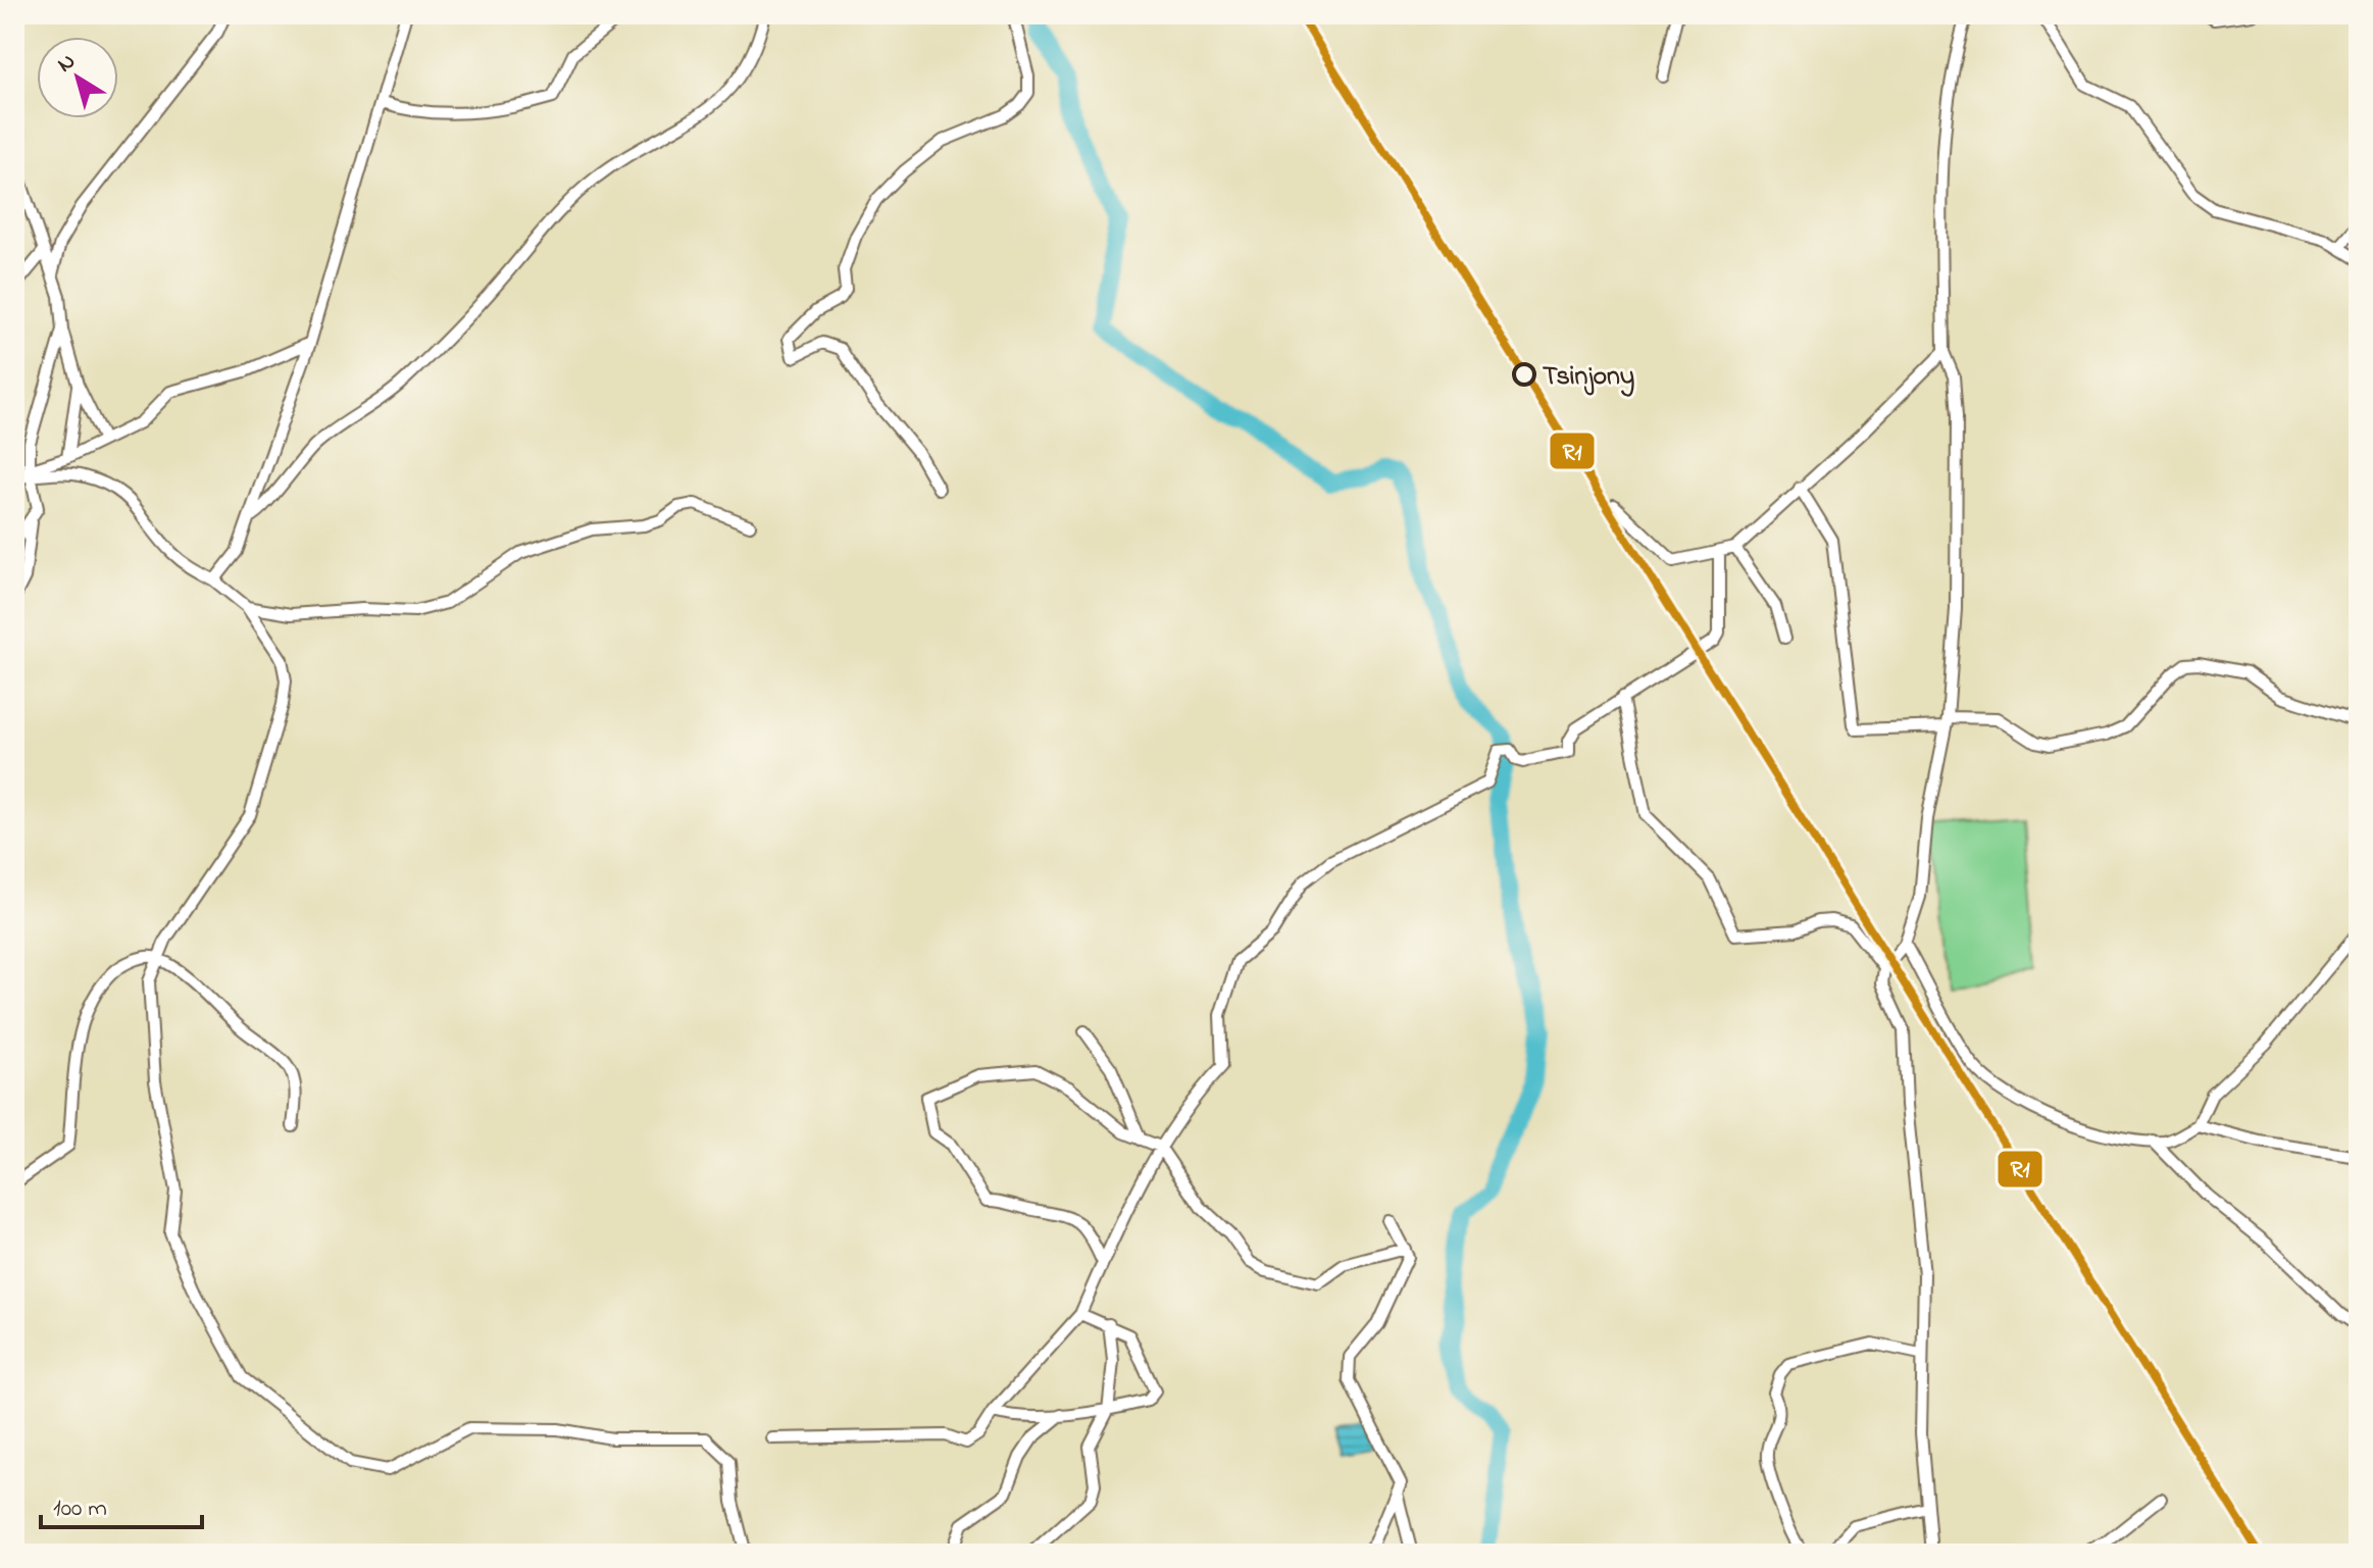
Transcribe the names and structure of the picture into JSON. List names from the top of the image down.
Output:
{
  "places": ["Tsinjony"],
  "lines": ["transit line R1"],
  "scale_bar": "100 m",
  "north": "top left"
}
